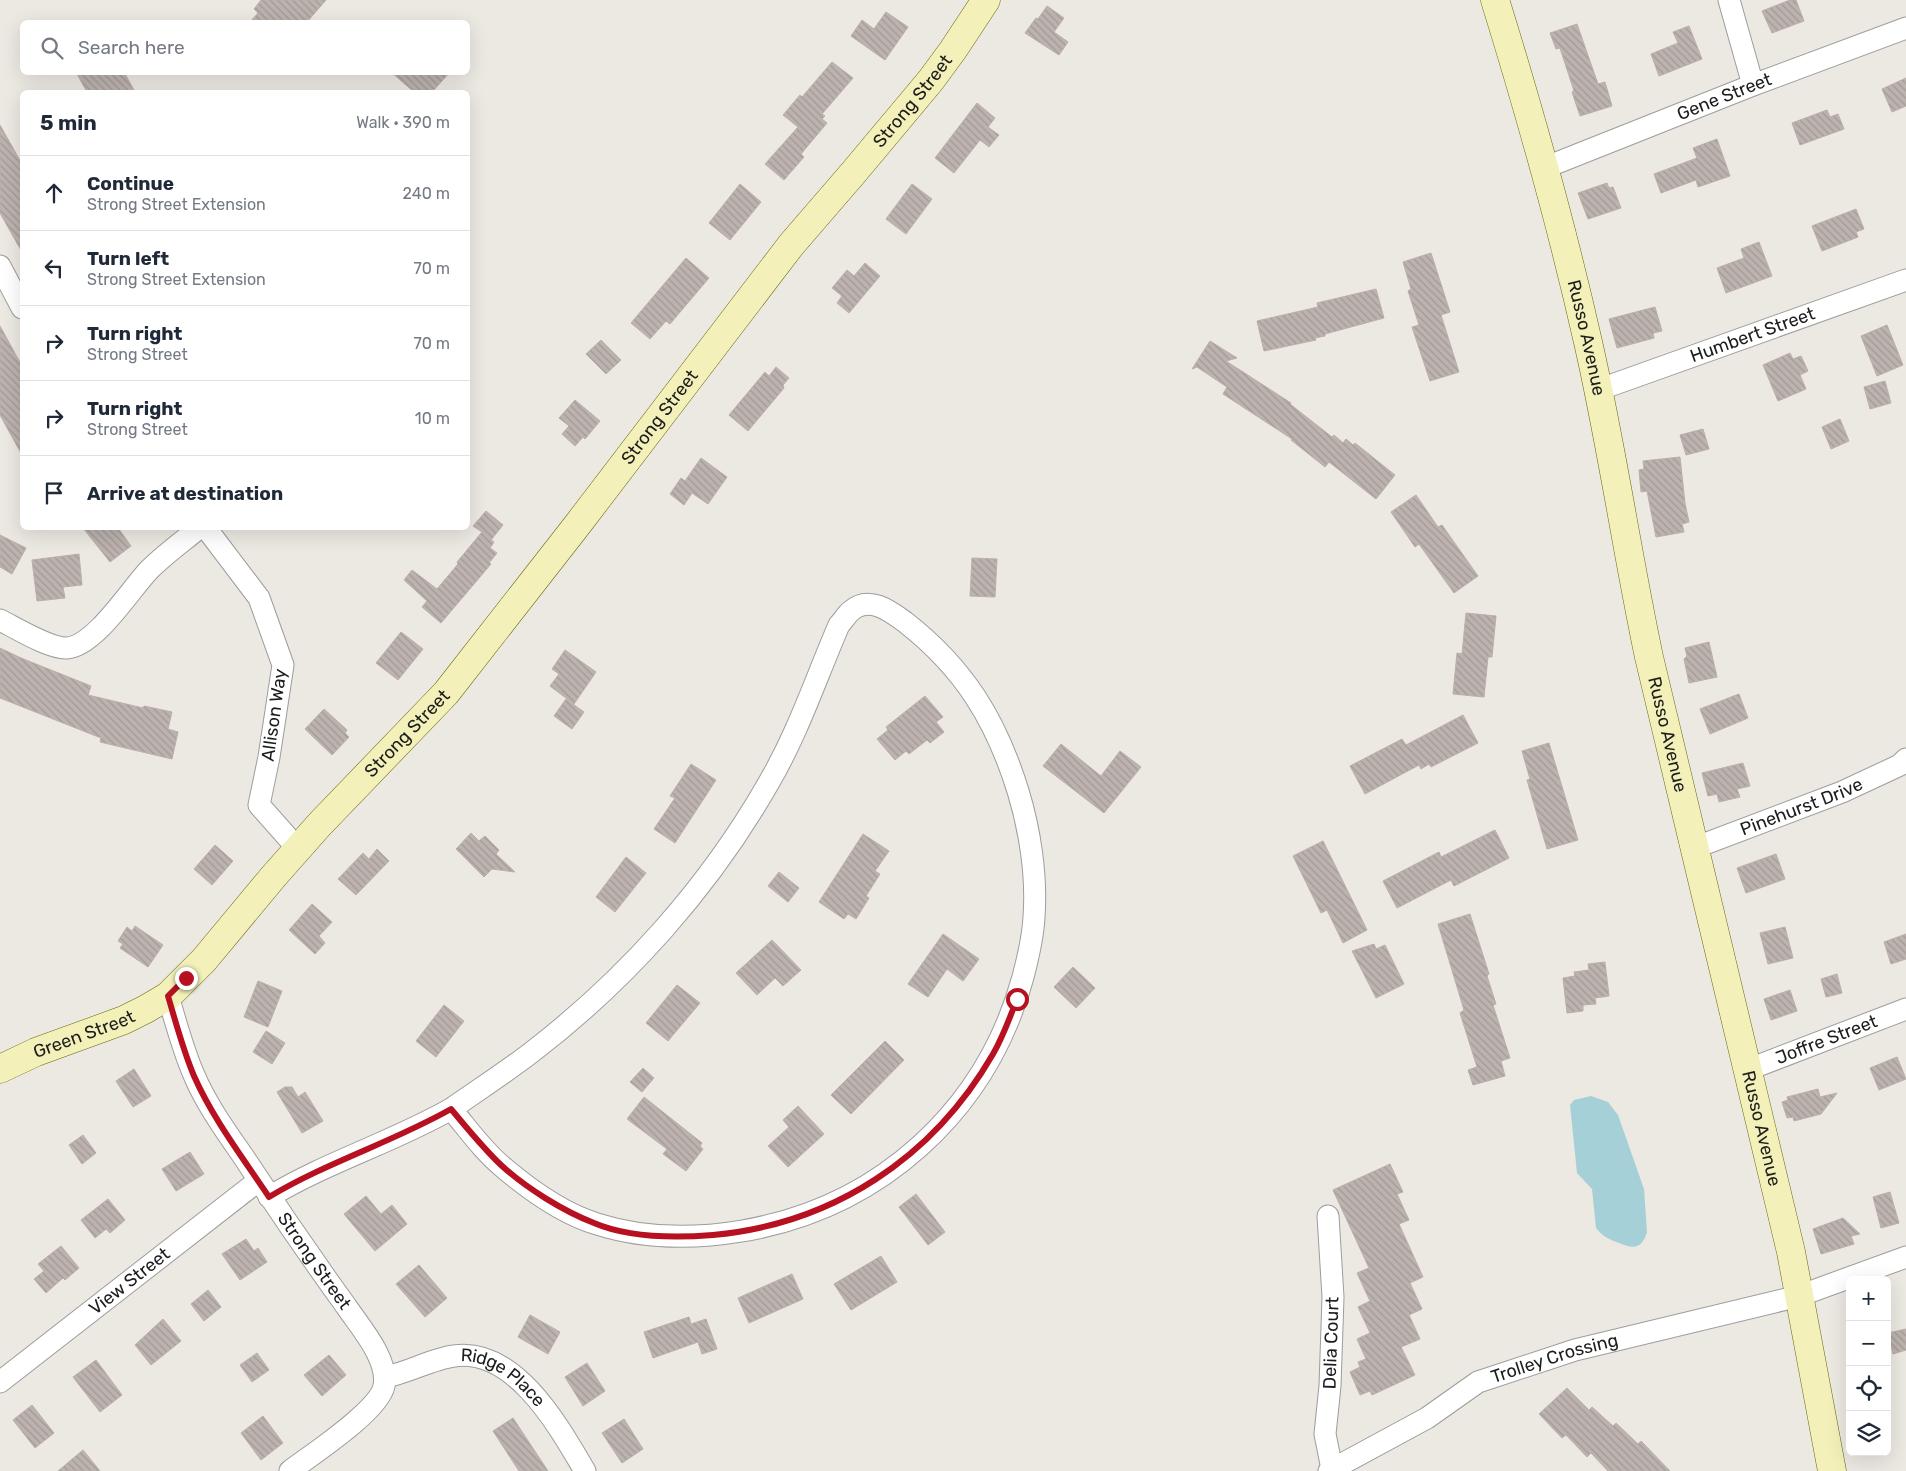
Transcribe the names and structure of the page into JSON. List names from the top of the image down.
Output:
{
  "streets": {
    "street": [
      "Gene Street",
      "Strong Street",
      "Humbert Street",
      "Russo Avenue",
      "Allison Way",
      "Pinehurst Drive",
      "Green Street",
      "Joffre Street",
      "View Street",
      "Delia Court",
      "Trolley Crossing",
      "Ridge Place"
    ]
  },
  "crossings": [
    ["Gene Street", "Russo Avenue"],
    ["Strong Street", "Allison Way"],
    ["Strong Street", "Green Street"],
    ["Strong Street", "View Street"],
    ["Strong Street", "Ridge Place"],
    ["Humbert Street", "Russo Avenue"],
    ["Russo Avenue", "Pinehurst Drive"],
    ["Russo Avenue", "Joffre Street"],
    ["Russo Avenue", "Trolley Crossing"],
    ["Delia Court", "Trolley Crossing"]
  ],
  "page": {
    "search": "Search here",
    "heading": ["5 min", "Walk · 390 m"],
    "list": [
      ["Continue", "Strong Street Extension", "240 m"],
      ["Turn left", "Strong Street Extension", "70 m"],
      ["Turn right", "Strong Street", "70 m"],
      ["Turn right", "Strong Street", "10 m"],
      "Arrive at destination"
    ],
    "map_buttons": ["+", "−"]
  }
}
